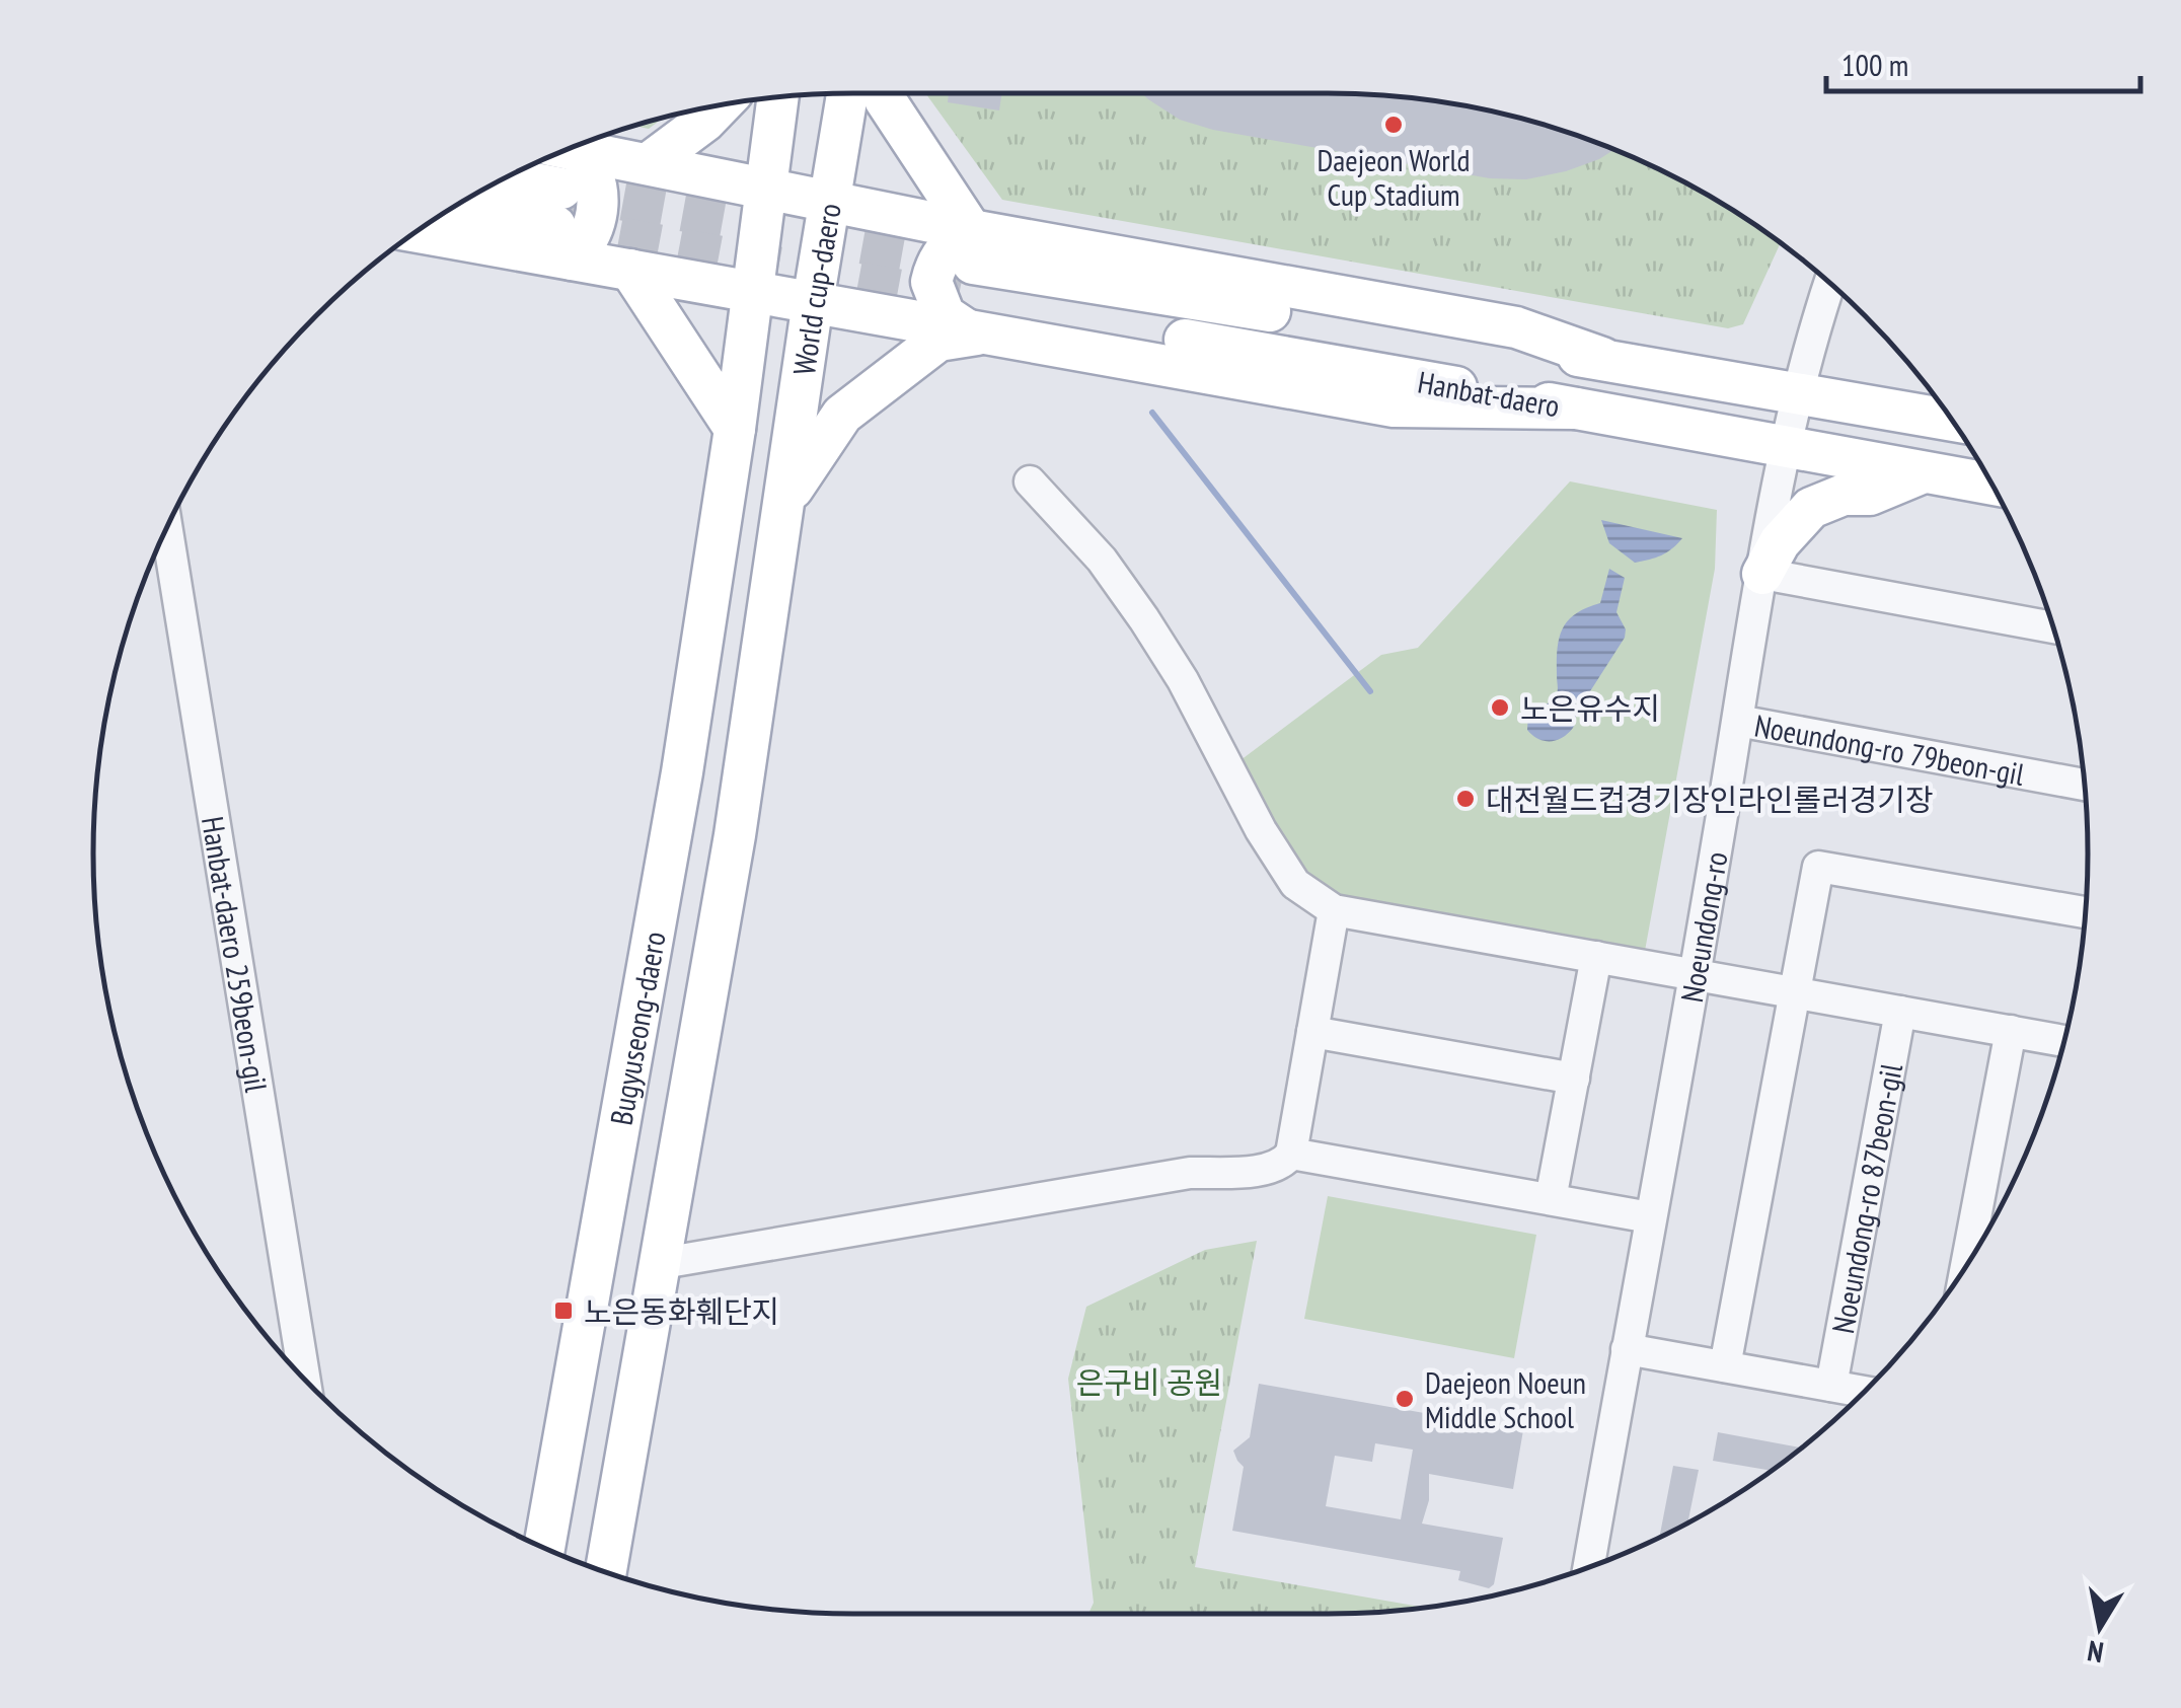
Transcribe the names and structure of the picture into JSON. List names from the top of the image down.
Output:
{
  "streets": {
    "main road": ["World cup-daero", "Hanbat-daero", "Bugyuseong-daero"],
    "street": [
      "Noeundong-ro 79beon-gil",
      "Noeundong-ro",
      "Hanbat-daero 259beon-gil",
      "Noeundong-ro 87beon-gil"
    ]
  },
  "crossings": [
    ["World cup-daero", "Bugyuseong-daero"],
    ["Hanbat-daero", "Noeundong-ro"],
    ["Noeundong-ro 79beon-gil", "Noeundong-ro"]
  ],
  "parks": ["은구비 공원"],
  "places": {
    "other": [
      "Daejeon World Cup Stadium",
      "노은유수지",
      "대전월드컵경기장인라인롤러경기장",
      "Daejeon Noeun Middle School"
    ],
    "transit": ["노은동화훼단지"]
  },
  "scale_bar": "100 m",
  "north": "bottom"
}
